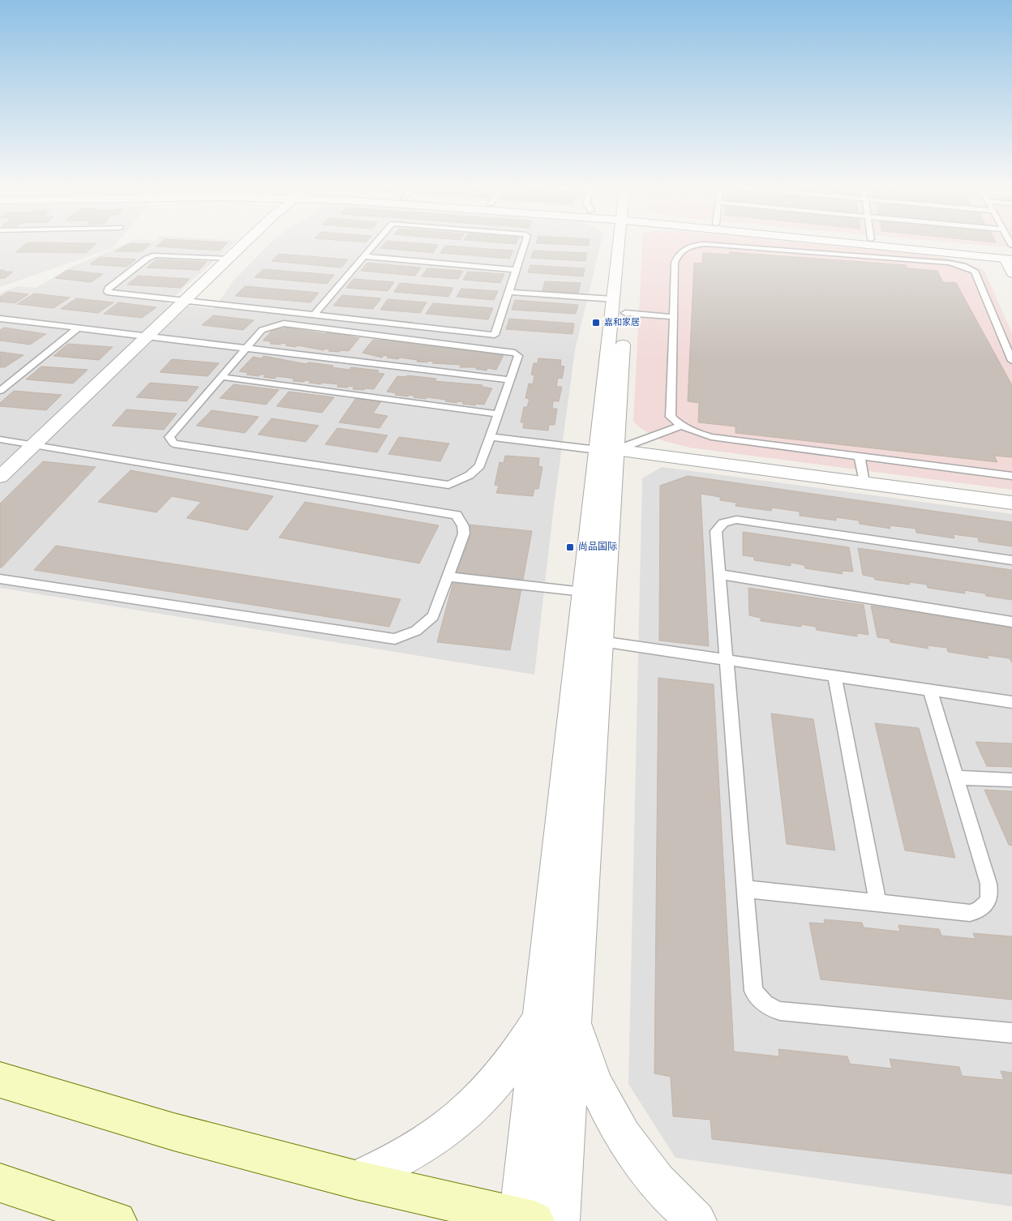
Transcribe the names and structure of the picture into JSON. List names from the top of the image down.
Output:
{
  "places": {
    "transit": ["嘉和家居", "尚品国际"]
  }
}
